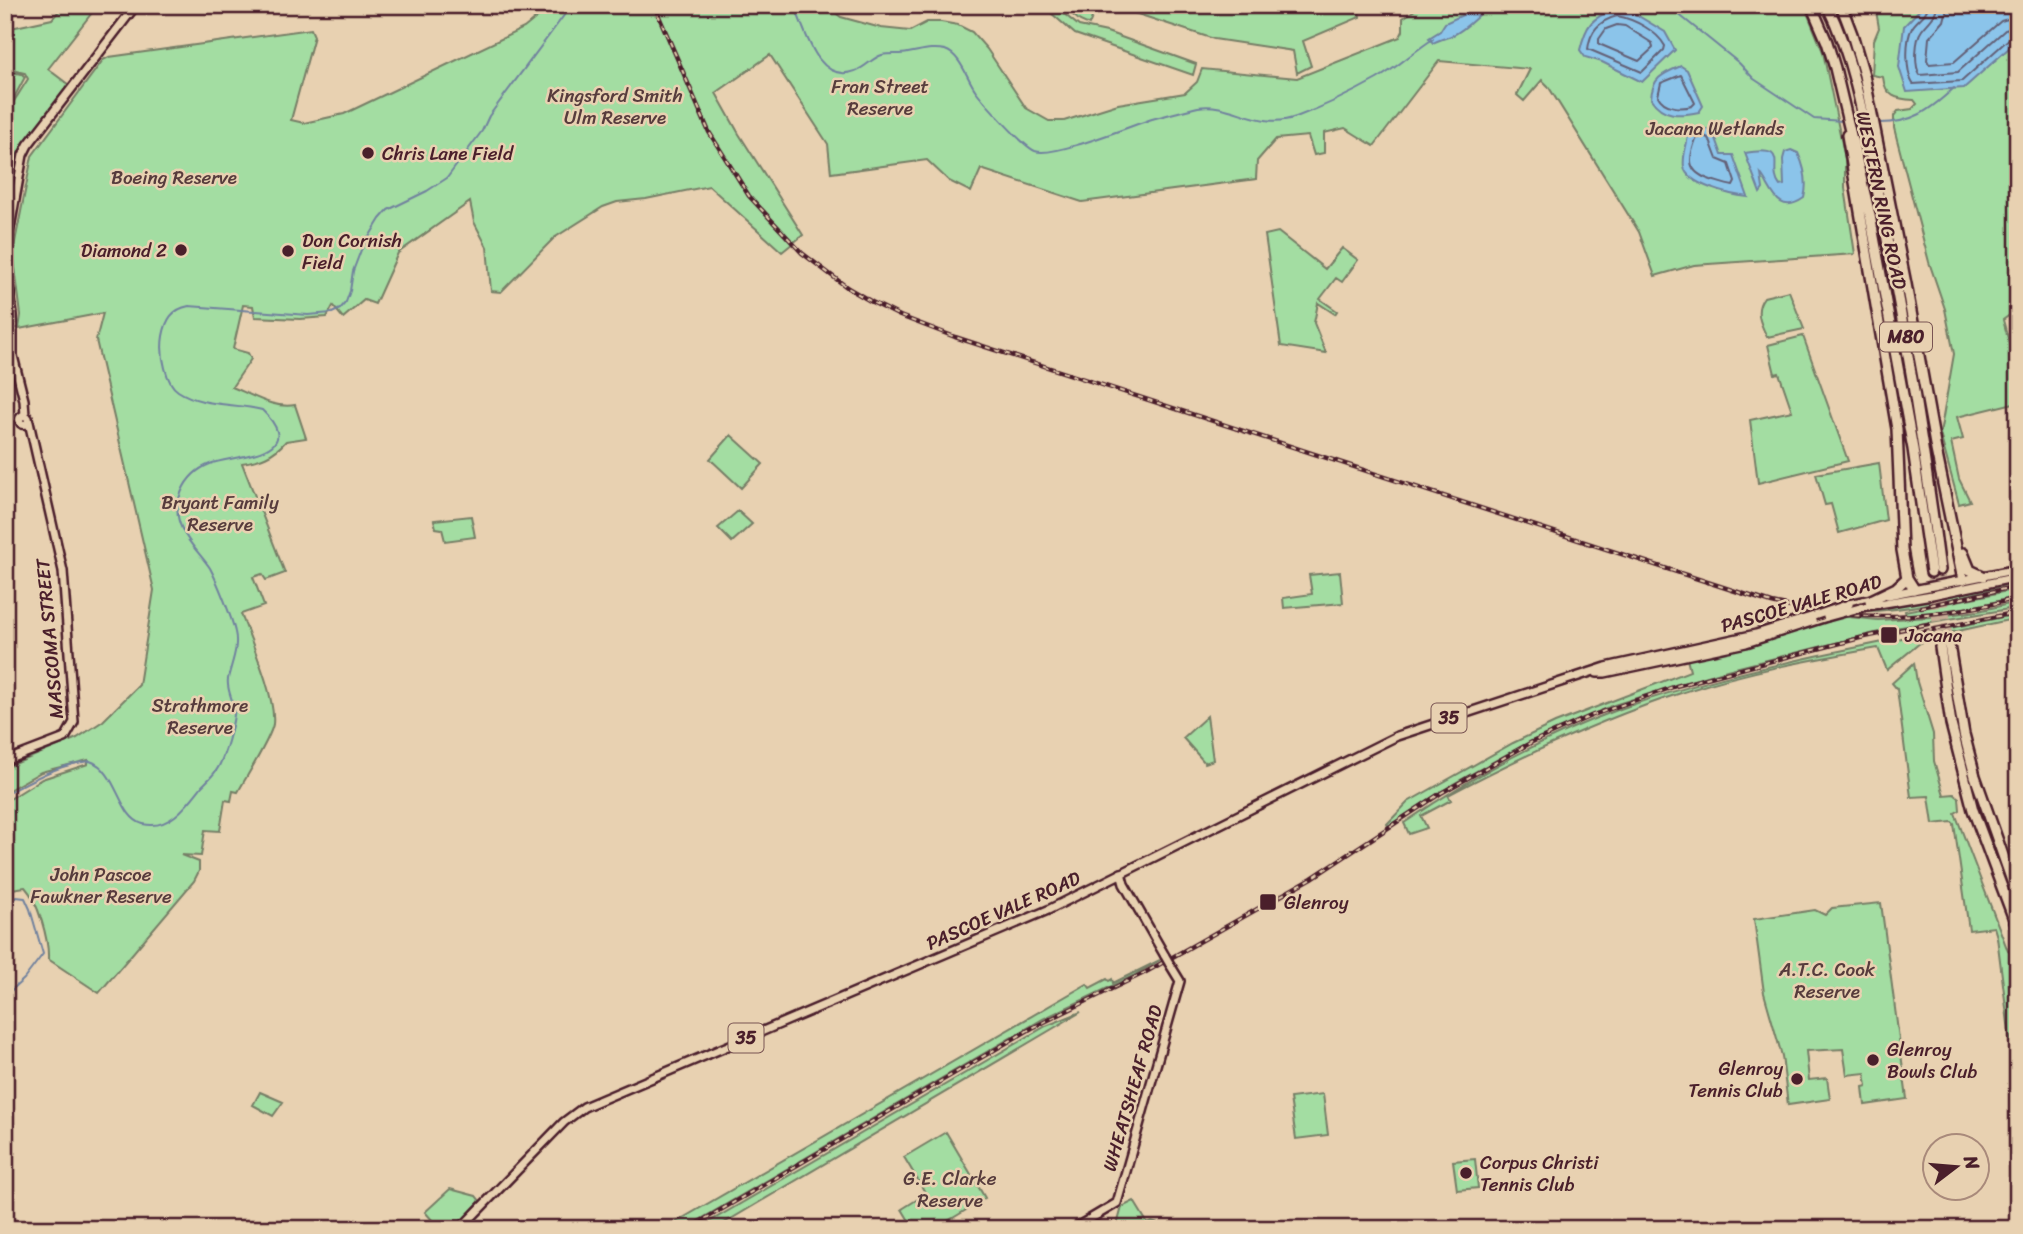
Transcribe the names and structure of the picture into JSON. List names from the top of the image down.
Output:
{
  "streets": {
    "highway": ["WESTERN RING ROAD", "M80"],
    "main road": [
      "PASCOE VALE ROAD",
      "MASCOMA STREET",
      "35",
      "WHEATSHEAF ROAD"
    ]
  },
  "crossings": [
    ["PASCOE VALE ROAD", "WHEATSHEAF ROAD"]
  ],
  "parks": [
    "Fran Street Reserve",
    "Kingsford Smith Ulm Reserve",
    "Jacana Wetlands",
    "Boeing Reserve",
    "Bryant Family Reserve",
    "Strathmore Reserve",
    "John Pascoe Fawkner Reserve",
    "A.T.C. Cook Reserve",
    "G.E. Clarke Reserve"
  ],
  "places": {
    "other": [
      "Chris Lane Field",
      "Diamond 2",
      "Don Cornish Field",
      "Glenroy Bowls Club",
      "Glenroy Tennis Club",
      "Corpus Christi Tennis Club"
    ],
    "transit": ["Jacana", "Glenroy"]
  },
  "north": "right"
}
